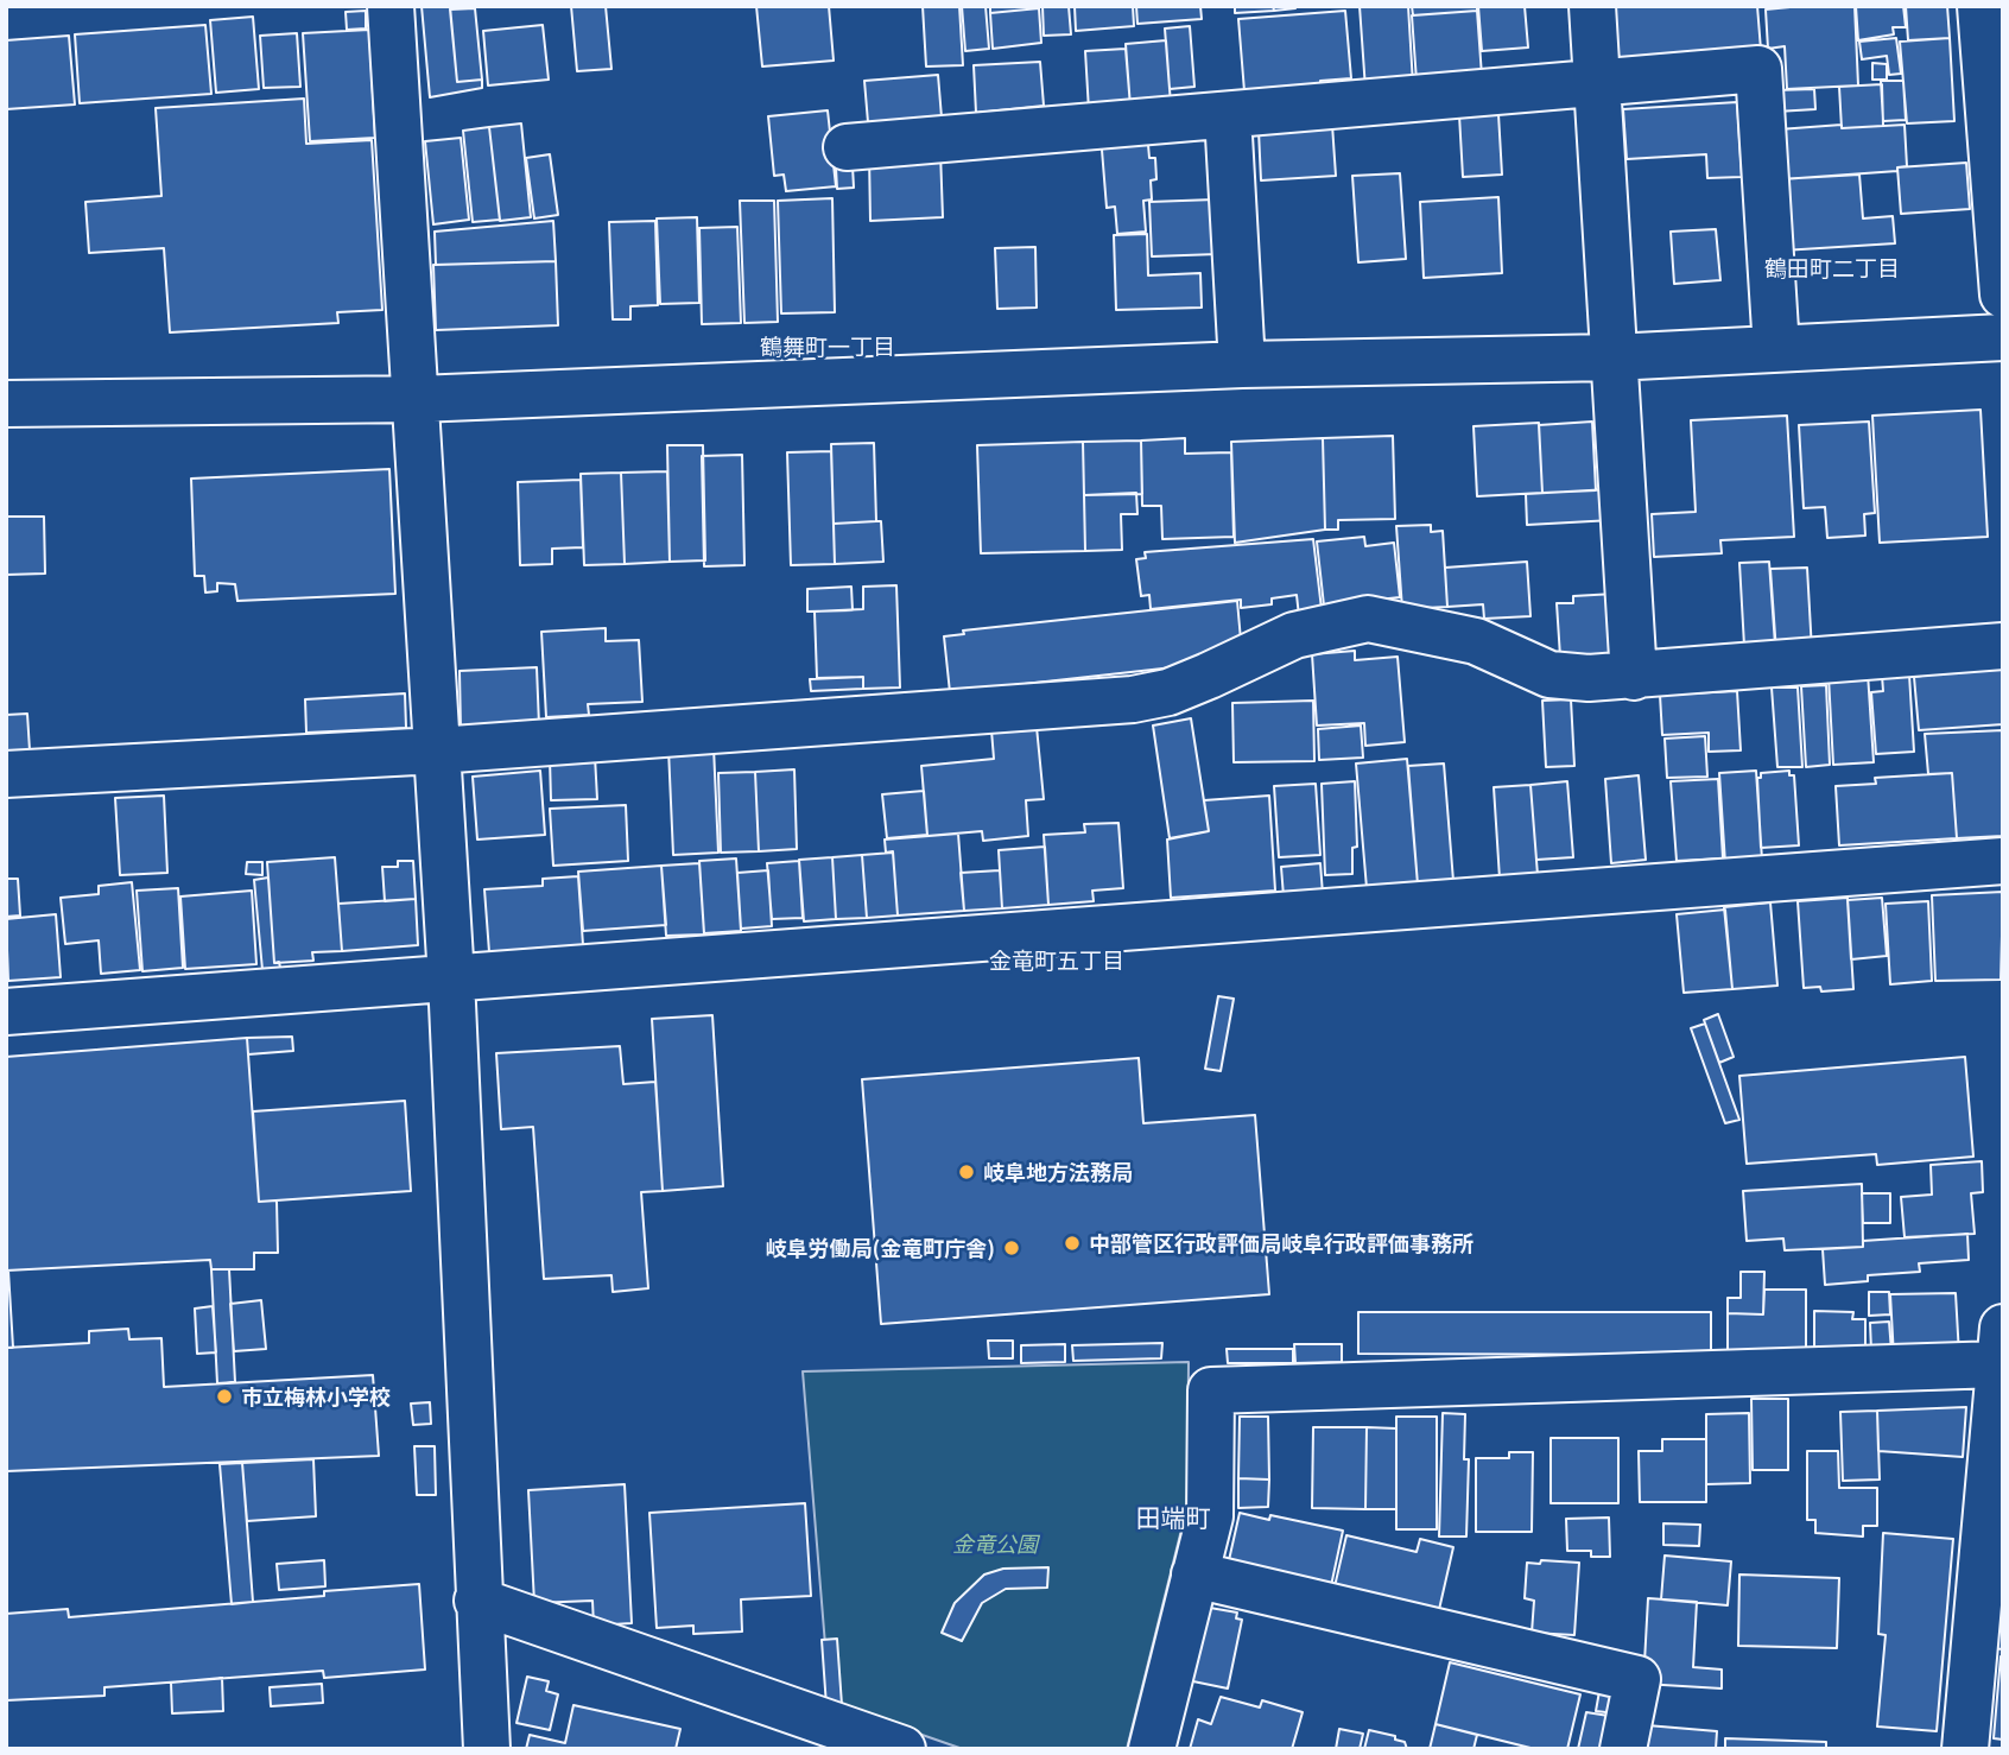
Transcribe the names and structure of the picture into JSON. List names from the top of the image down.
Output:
{
  "districts": [
    "鶴田町二丁目",
    "鶴舞町一丁目",
    "金竜町五丁目",
    "田端町"
  ],
  "parks": ["金竜公園"],
  "places": [
    "岐阜地方法務局",
    "中部管区行政評価局岐阜行政評価事務所",
    "岐阜労働局(金竜町庁舎)",
    "市立梅林小学校"
  ]
}
